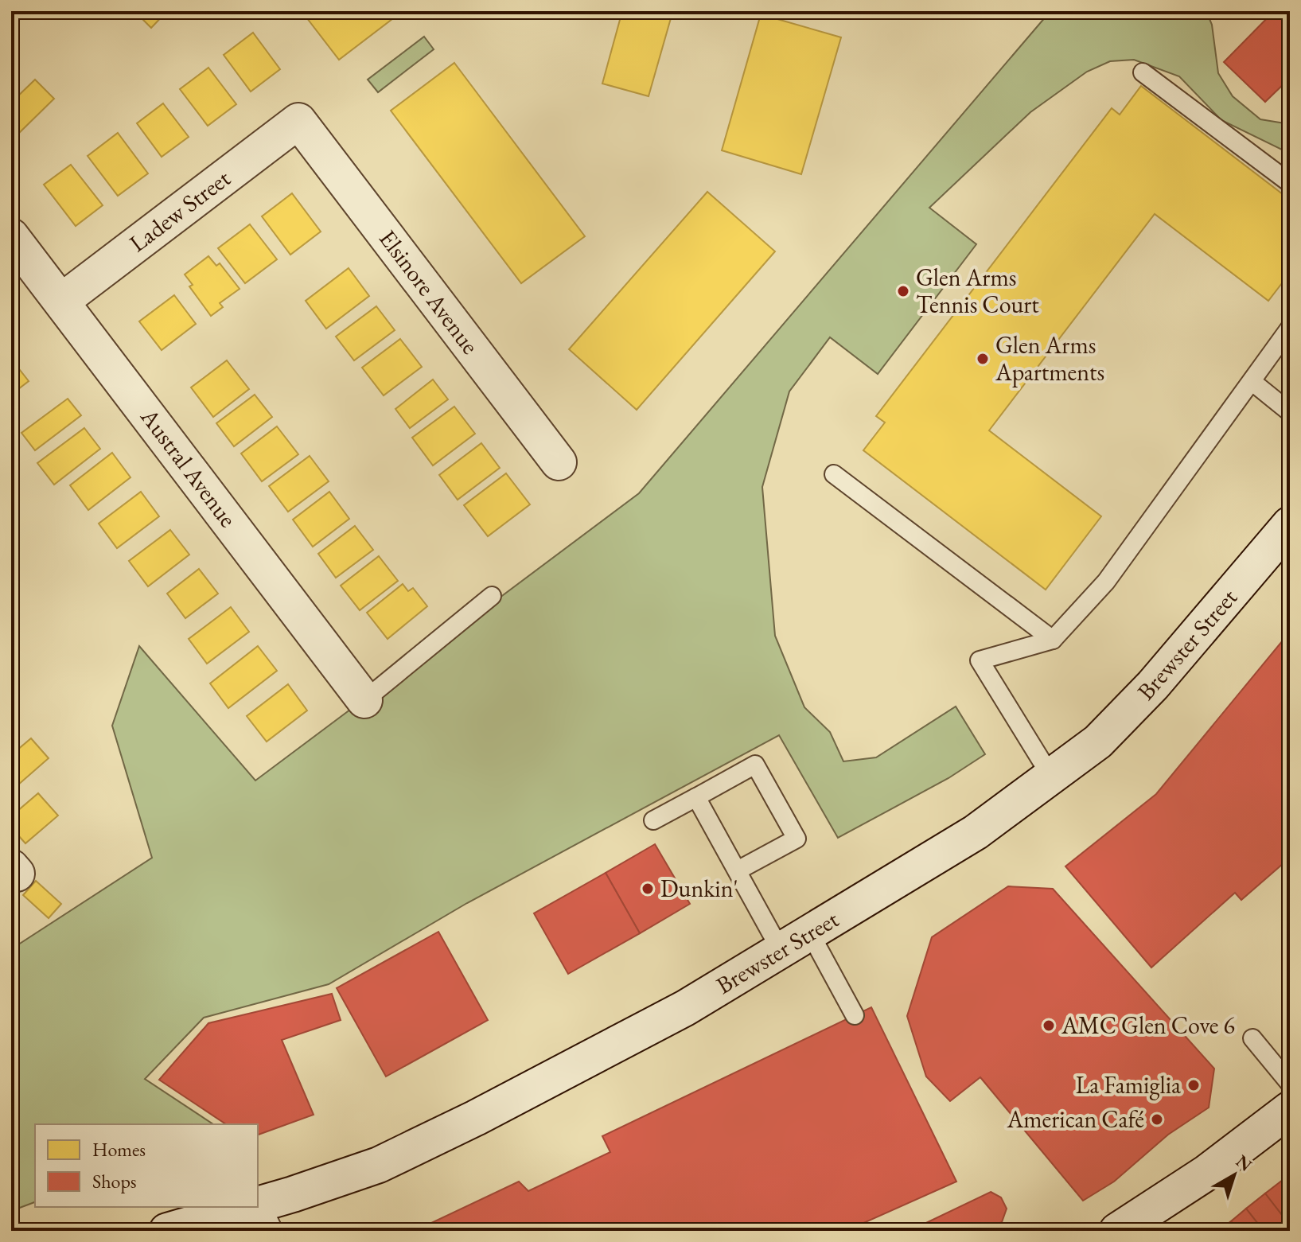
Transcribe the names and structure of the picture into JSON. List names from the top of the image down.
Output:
{
  "streets": {
    "street": [
      "Ladew Street",
      "Elsinore Avenue",
      "Austral Avenue",
      "Brewster Street"
    ]
  },
  "crossings": [
    ["Ladew Street", "Elsinore Avenue"],
    ["Ladew Street", "Austral Avenue"]
  ],
  "places": [
    "Glen Arms Tennis Court",
    "Glen Arms Apartments",
    "Dunkin'",
    "AMC Glen Cove 6",
    "La Famiglia",
    "American Café"
  ],
  "legend": ["Homes", "Shops"],
  "north": "top right"
}
